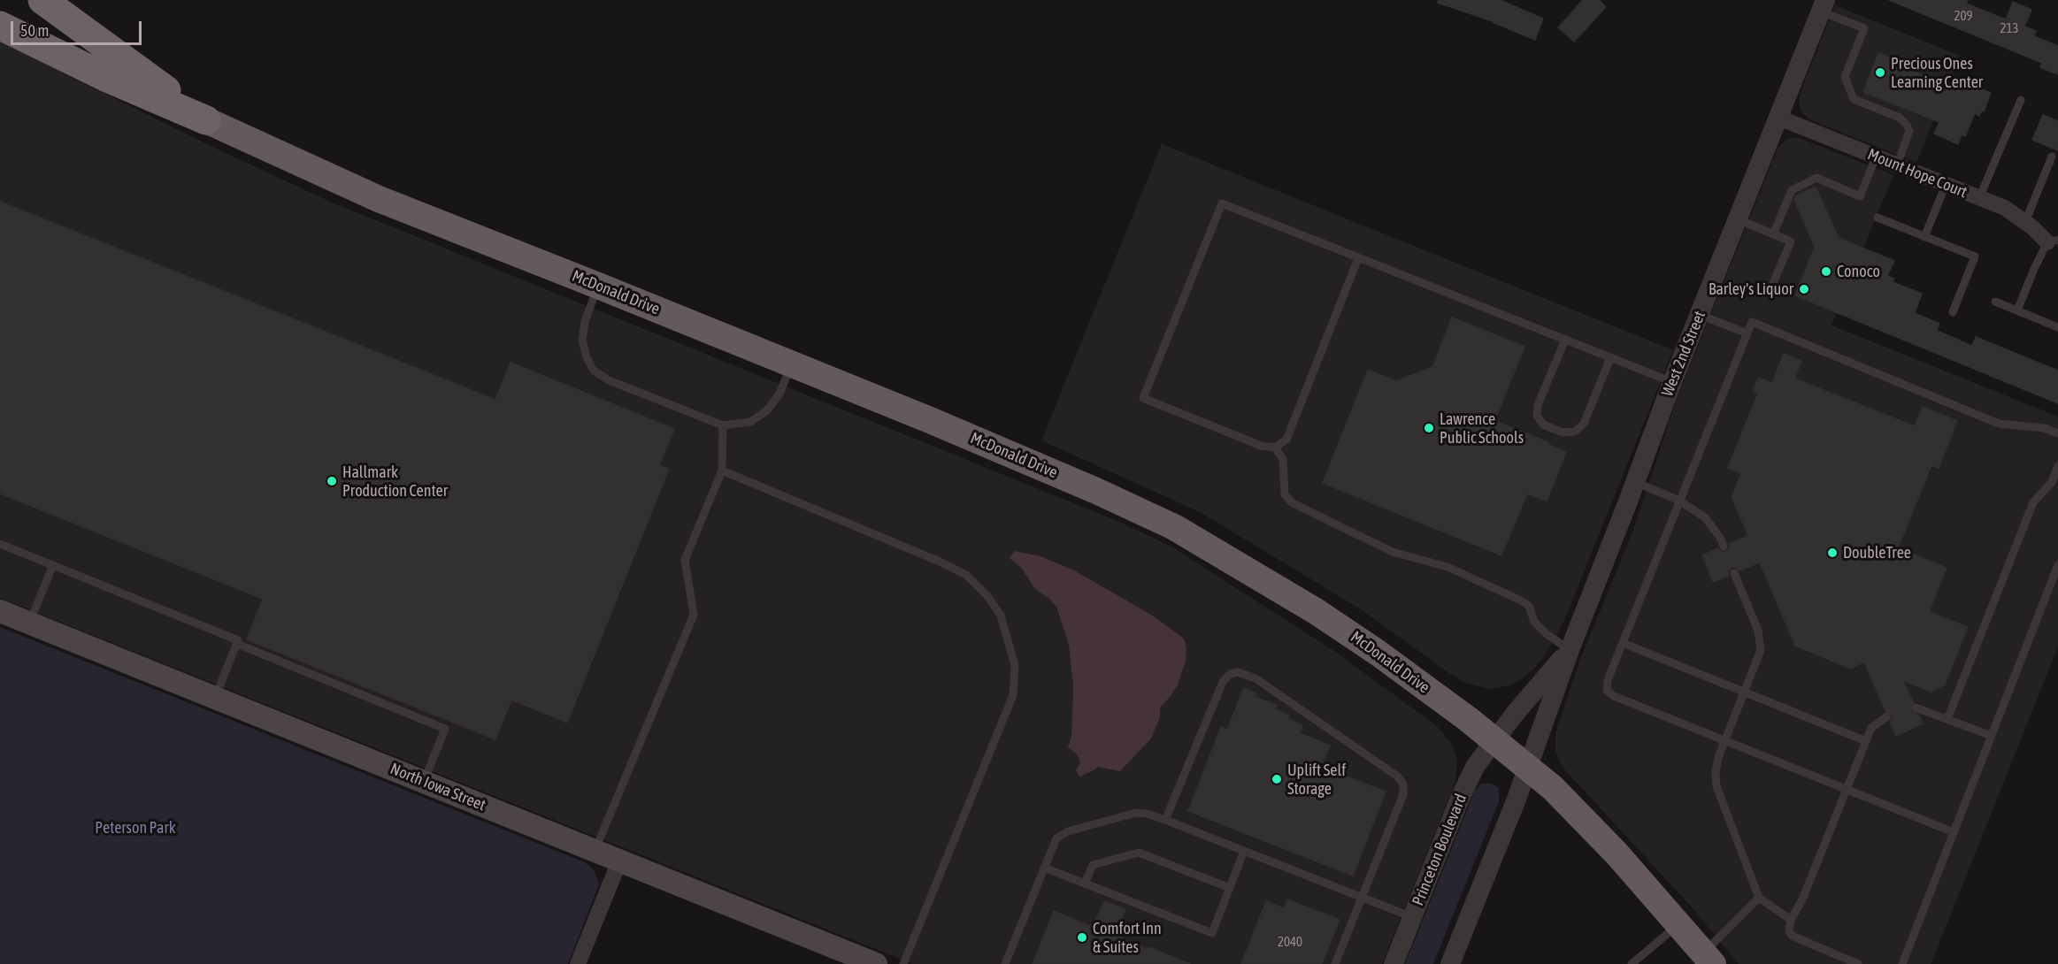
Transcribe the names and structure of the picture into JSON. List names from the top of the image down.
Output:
{
  "streets": {
    "highway": ["McDonald Drive"],
    "main road": ["North Iowa Street"],
    "street": ["Mount Hope Court", "West 2nd Street", "Princeton Boulevard"]
  },
  "crossings": [
    ["Mount Hope Court", "West 2nd Street"],
    ["McDonald Drive", "West 2nd Street"],
    ["McDonald Drive", "Princeton Boulevard"],
    ["West 2nd Street", "Princeton Boulevard"]
  ],
  "parks": ["Peterson Park"],
  "places": [
    "Precious Ones Learning Center",
    "Conoco",
    "Barley's Liquor",
    "Lawrence Public Schools",
    "Hallmark Production Center",
    "DoubleTree",
    "Uplift Self Storage",
    "Comfort Inn & Suites"
  ],
  "house_numbers": ["209", "213", "2040"],
  "scale_bar": "50 m"
}
